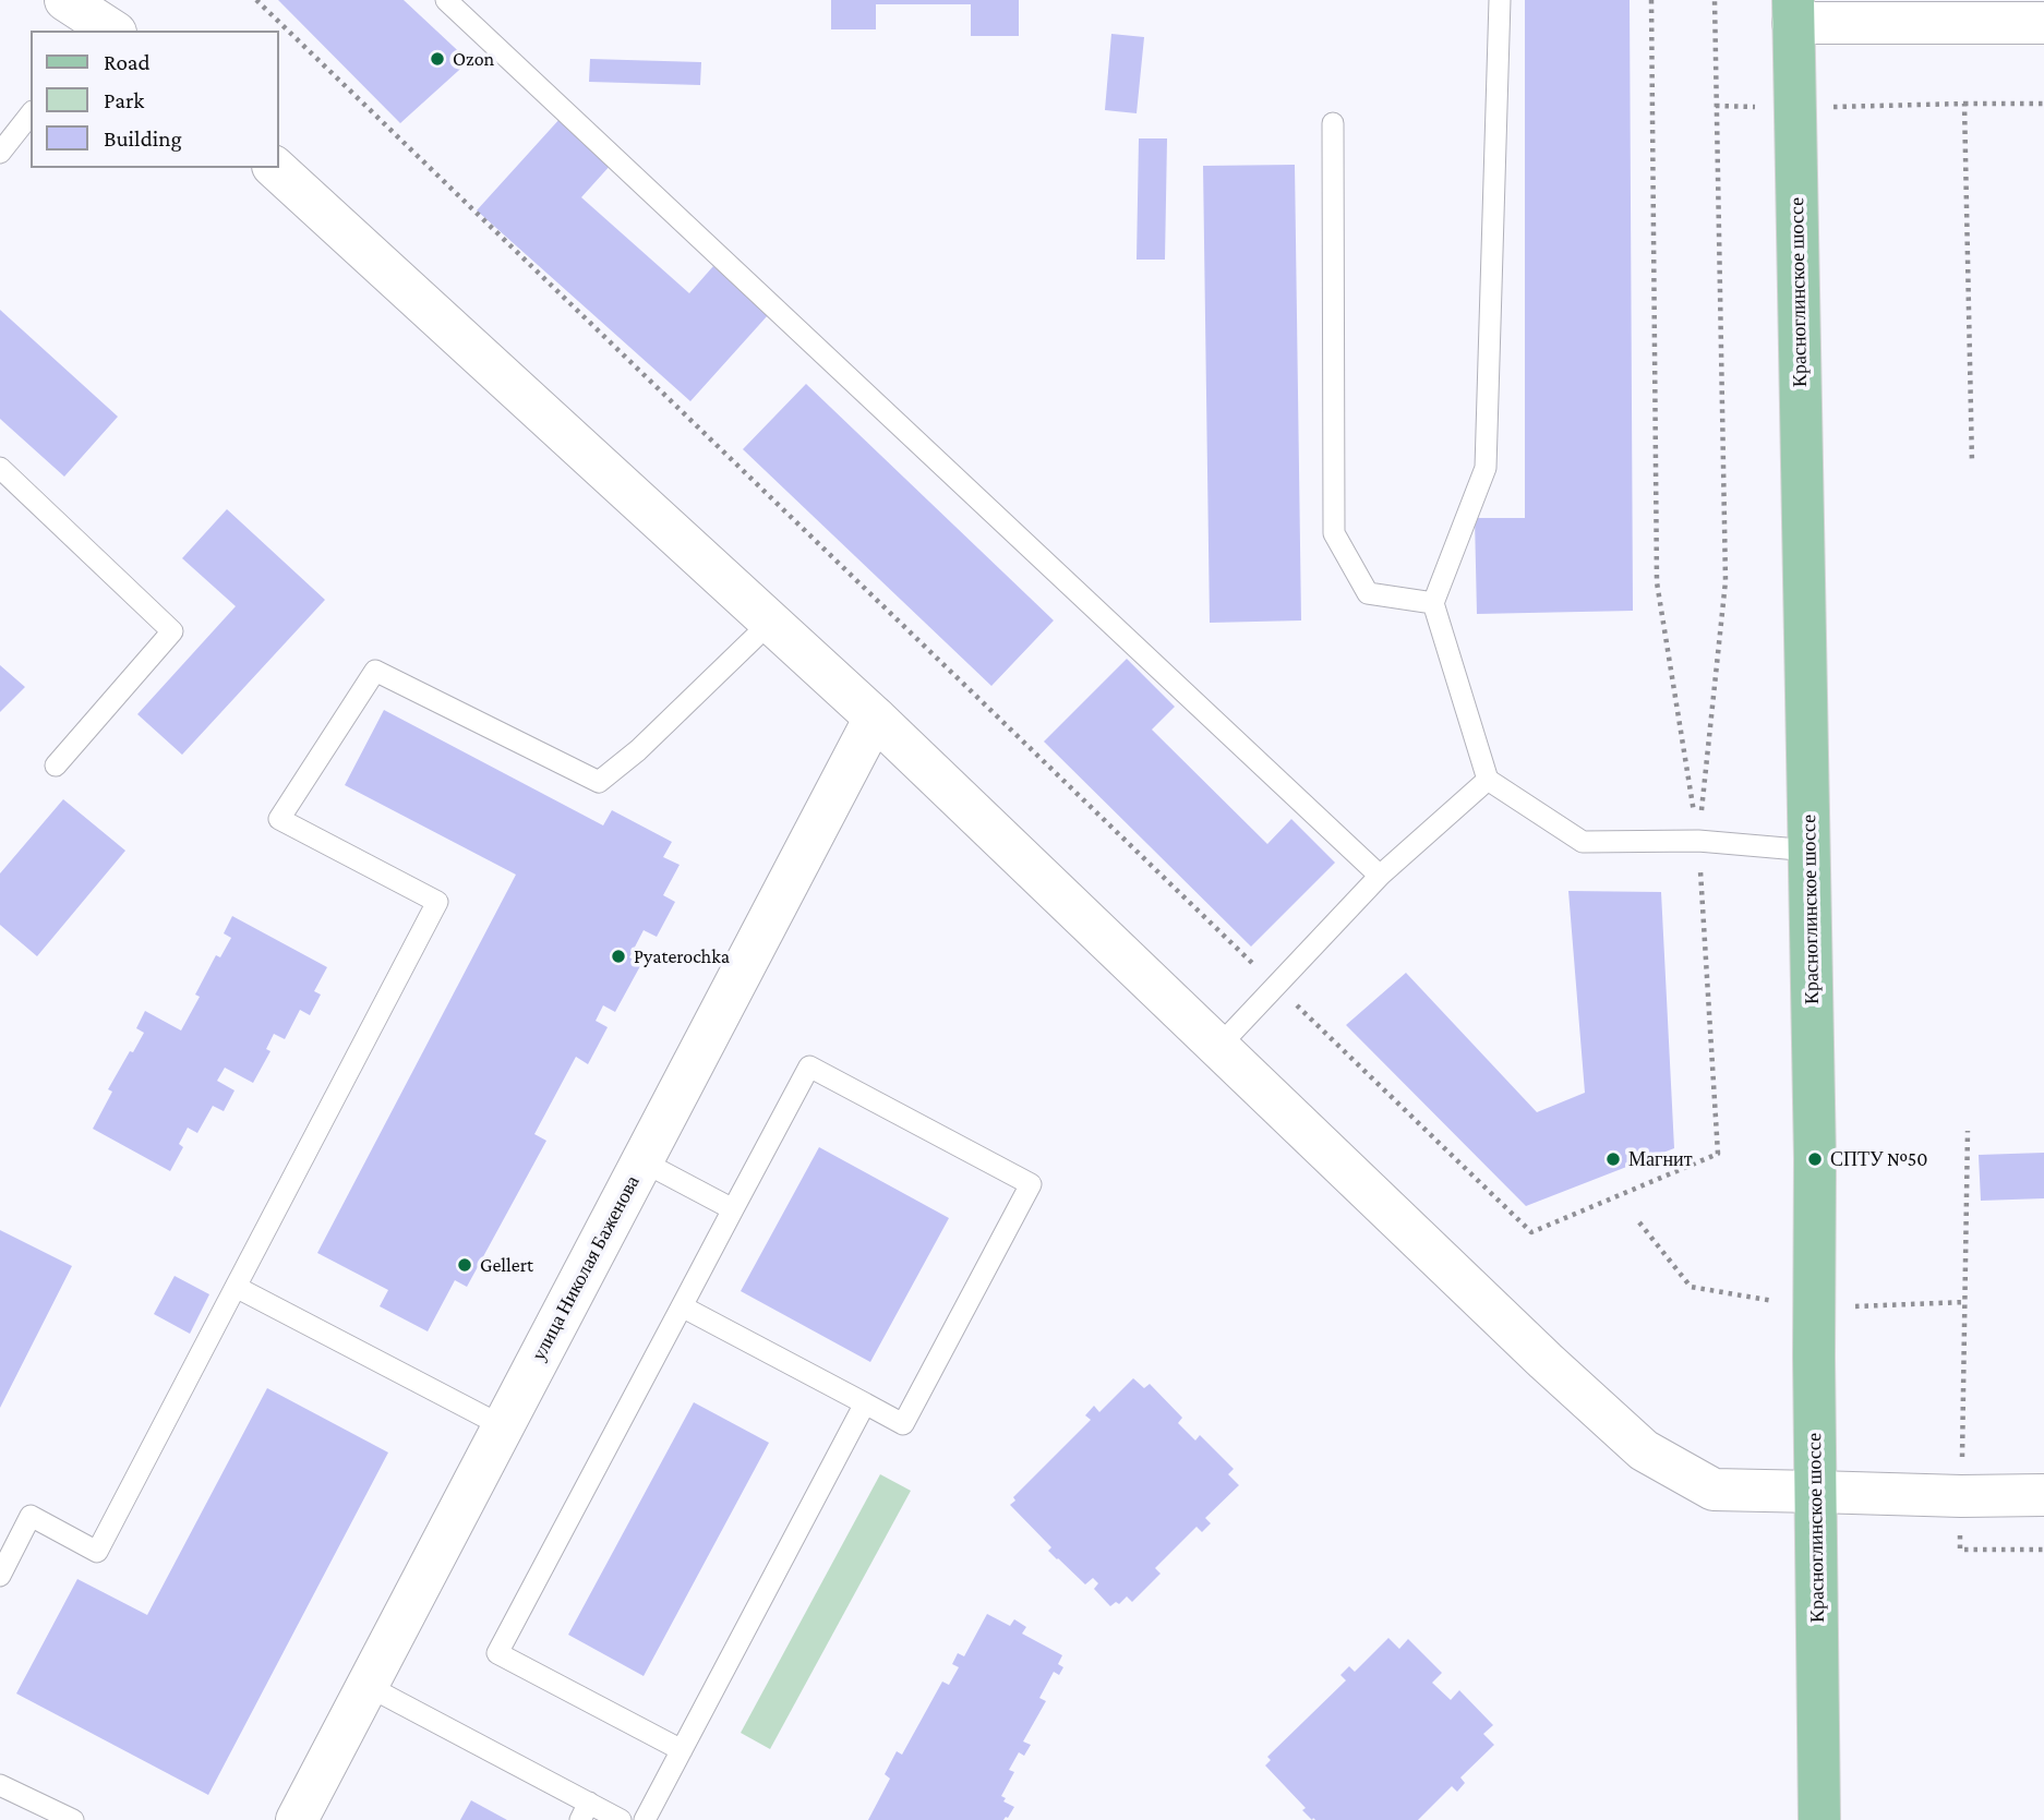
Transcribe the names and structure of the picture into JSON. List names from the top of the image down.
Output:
{
  "streets": {
    "main road": ["Красноглинское шоссе"],
    "street": ["улица Николая Баженова"]
  },
  "places": [
    "Ozon",
    "Pyaterochka",
    "Магнит",
    "СПТУ №50",
    "Gellert"
  ],
  "legend": ["Road", "Park", "Building"]
}
